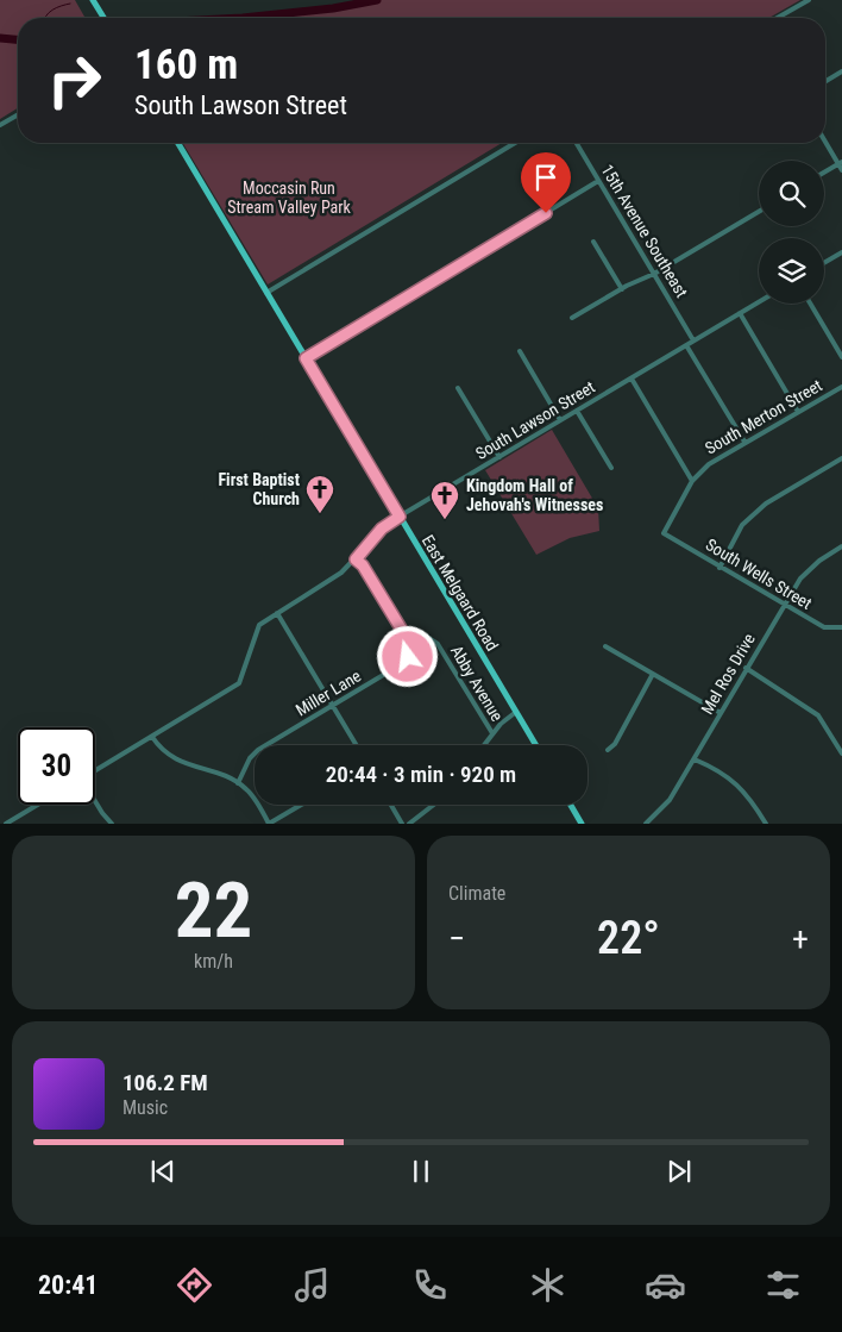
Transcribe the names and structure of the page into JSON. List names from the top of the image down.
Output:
{
  "streets": {
    "main road": ["East Melgaard Road"],
    "street": [
      "15th Avenue Southeast",
      "South Merton Street",
      "South Lawson Street",
      "South Wells Street",
      "Mel Ros Drive",
      "Abby Avenue",
      "Miller Lane"
    ]
  },
  "crossings": [
    ["15th Avenue Southeast", "South Lawson Street"],
    ["South Merton Street", "South Wells Street"],
    ["South Lawson Street", "East Melgaard Road"],
    ["South Wells Street", "Mel Ros Drive"],
    ["Abby Avenue", "Miller Lane"]
  ],
  "parks": ["Moccasin Run Stream Valley Park"],
  "places": {
    "church": ["First Baptist Church", "Kingdom Hall of Jehovah's Witnesses"]
  },
  "page": {
    "turn": ["160 m", "South Lawson Street"],
    "limit": "30",
    "trip": "20:44 · 3 min · 920 m",
    "tile": [
      ["22", "km/h"],
      "Climate"
    ],
    "heat": ["−", "22°", "+"],
    "song": ["106.2 FM", "Music"],
    "tabs": "20:41"
  }
}
